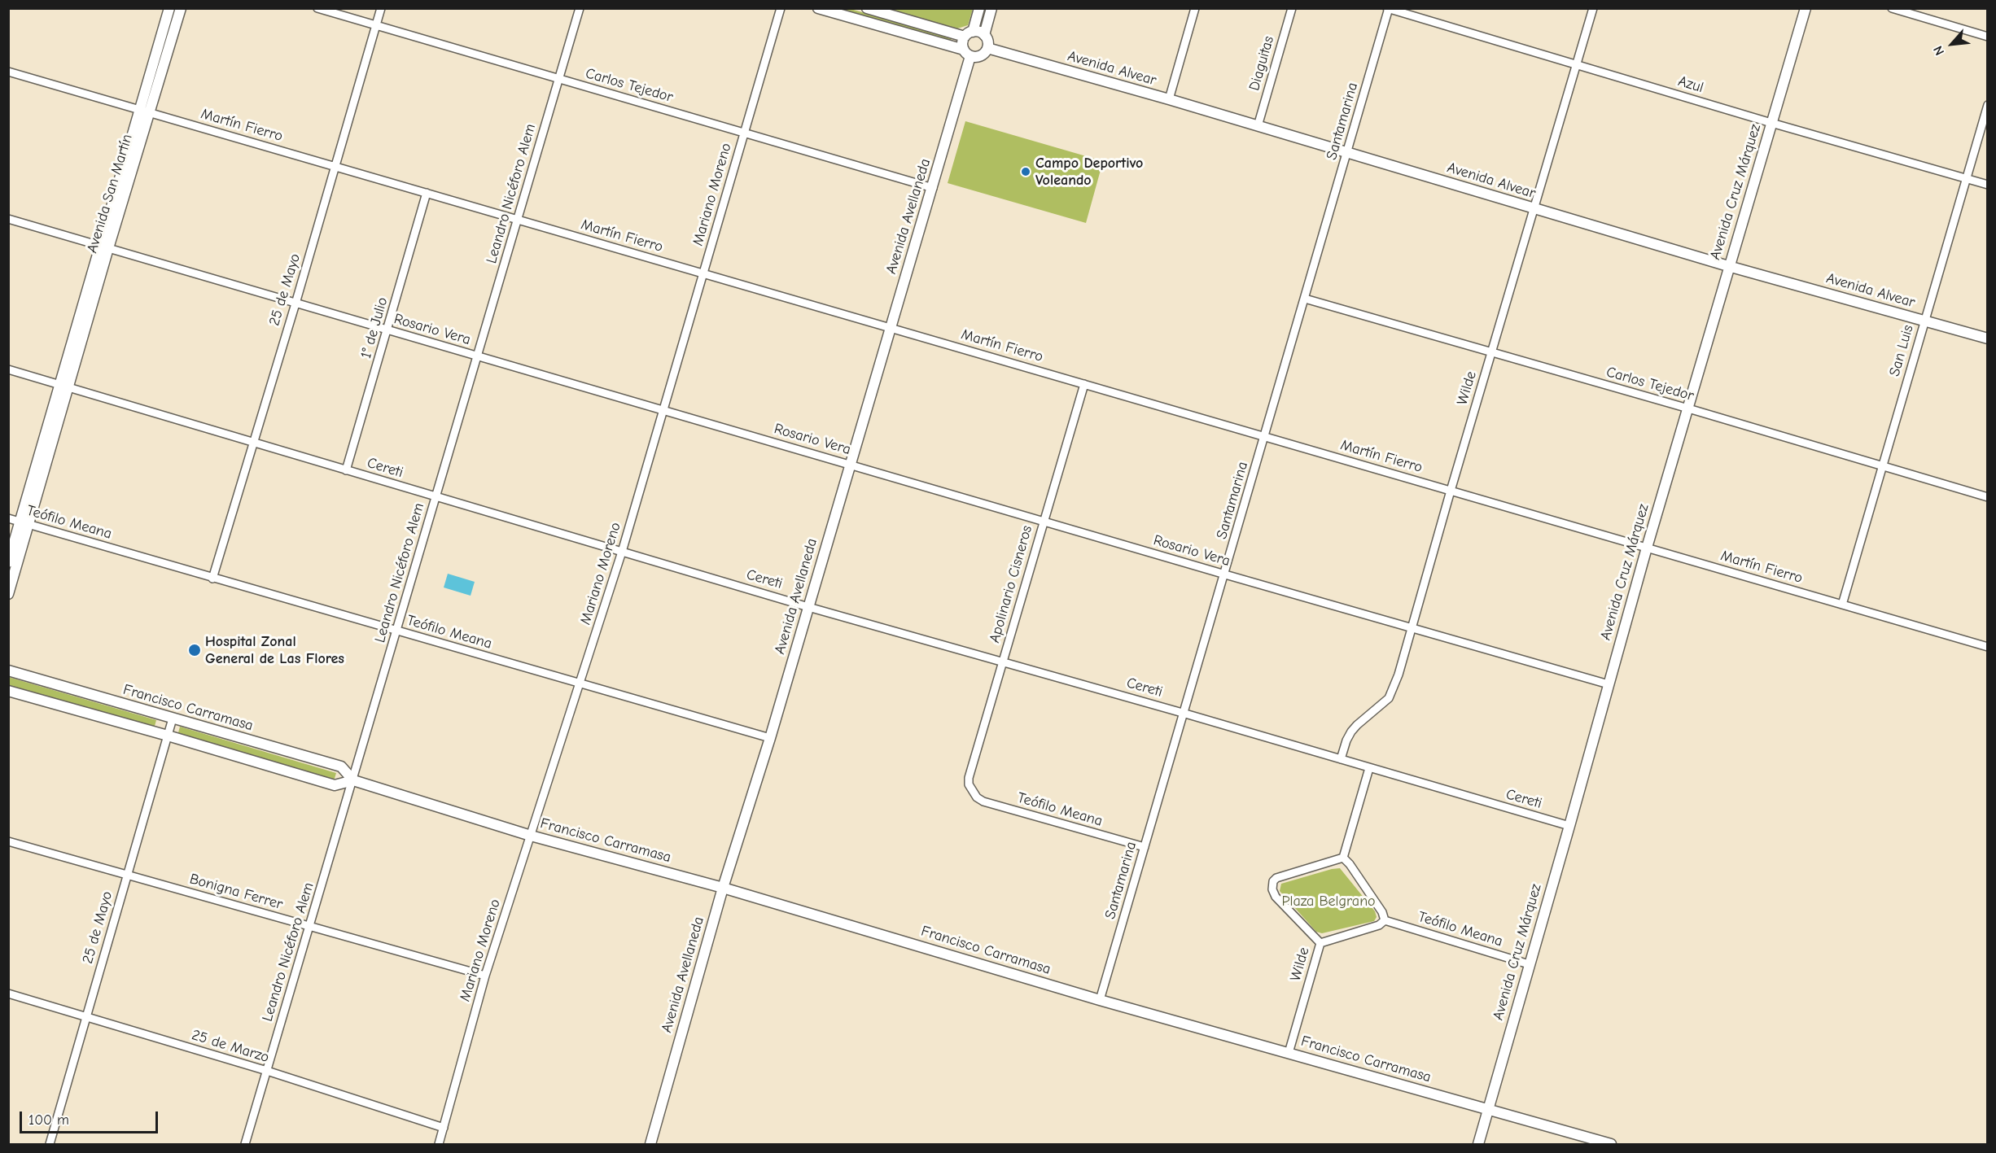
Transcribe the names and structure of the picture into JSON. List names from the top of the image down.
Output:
{
  "streets": {
    "street": [
      "Diaguitas",
      "Avenida Alvear",
      "Azul",
      "Carlos Tejedor",
      "Santamarina",
      "Martín Fierro",
      "Avenida Cruz Márquez",
      "Avenida San Martín",
      "Leandro Nicéforo Alem",
      "Mariano Moreno",
      "Avenida Avellaneda",
      "25 de Mayo",
      "1° de Julio",
      "Rosario Vera",
      "San Luis",
      "Wilde",
      "Cereti",
      "Teófilo Meana",
      "Apolinario Cisneros",
      "Francisco Carramasa",
      "Bonigna Ferrer",
      "25 de Marzo"
    ]
  },
  "crossings": [
    ["Diaguitas", "Avenida Alvear"],
    ["Avenida Alvear", "Santamarina"],
    ["Avenida Alvear", "Avenida Cruz Márquez"],
    ["Avenida Alvear", "Avenida Avellaneda"],
    ["Avenida Alvear", "San Luis"],
    ["Avenida Alvear", "Wilde"],
    ["Azul", "Santamarina"],
    ["Azul", "Avenida Cruz Márquez"],
    ["Azul", "San Luis"],
    ["Azul", "Wilde"],
    ["Carlos Tejedor", "Santamarina"],
    ["Carlos Tejedor", "Avenida Cruz Márquez"],
    ["Carlos Tejedor", "Leandro Nicéforo Alem"],
    ["Carlos Tejedor", "Mariano Moreno"],
    ["Carlos Tejedor", "Avenida Avellaneda"],
    ["Carlos Tejedor", "25 de Mayo"],
    ["Carlos Tejedor", "San Luis"],
    ["Carlos Tejedor", "Wilde"],
    ["Santamarina", "Martín Fierro"],
    ["Santamarina", "Rosario Vera"],
    ["Santamarina", "Cereti"],
    ["Santamarina", "Teófilo Meana"],
    ["Santamarina", "Francisco Carramasa"],
    ["Martín Fierro", "Avenida Cruz Márquez"],
    ["Martín Fierro", "Avenida San Martín"],
    ["Martín Fierro", "Leandro Nicéforo Alem"],
    ["Martín Fierro", "Mariano Moreno"],
    ["Martín Fierro", "Avenida Avellaneda"],
    ["Martín Fierro", "25 de Mayo"],
    ["Martín Fierro", "1° de Julio"],
    ["Martín Fierro", "San Luis"],
    ["Martín Fierro", "Wilde"],
    ["Martín Fierro", "Apolinario Cisneros"],
    ["Avenida Cruz Márquez", "Rosario Vera"],
    ["Avenida Cruz Márquez", "Cereti"],
    ["Avenida Cruz Márquez", "Teófilo Meana"],
    ["Avenida Cruz Márquez", "Francisco Carramasa"],
    ["Avenida San Martín", "Rosario Vera"],
    ["Avenida San Martín", "Cereti"],
    ["Avenida San Martín", "Teófilo Meana"],
    ["Leandro Nicéforo Alem", "Rosario Vera"],
    ["Leandro Nicéforo Alem", "Cereti"],
    ["Leandro Nicéforo Alem", "Teófilo Meana"],
    ["Leandro Nicéforo Alem", "Francisco Carramasa"],
    ["Leandro Nicéforo Alem", "Bonigna Ferrer"],
    ["Leandro Nicéforo Alem", "25 de Marzo"],
    ["Mariano Moreno", "Rosario Vera"],
    ["Mariano Moreno", "Cereti"],
    ["Mariano Moreno", "Teófilo Meana"],
    ["Mariano Moreno", "Francisco Carramasa"],
    ["Mariano Moreno", "Bonigna Ferrer"],
    ["Mariano Moreno", "25 de Marzo"],
    ["Avenida Avellaneda", "Rosario Vera"],
    ["Avenida Avellaneda", "Cereti"],
    ["Avenida Avellaneda", "Teófilo Meana"],
    ["Avenida Avellaneda", "Francisco Carramasa"],
    ["25 de Mayo", "Rosario Vera"],
    ["25 de Mayo", "Cereti"],
    ["25 de Mayo", "Teófilo Meana"],
    ["25 de Mayo", "Francisco Carramasa"],
    ["25 de Mayo", "Bonigna Ferrer"],
    ["25 de Mayo", "25 de Marzo"],
    ["1° de Julio", "Rosario Vera"],
    ["1° de Julio", "Cereti"],
    ["Rosario Vera", "Wilde"],
    ["Rosario Vera", "Apolinario Cisneros"],
    ["Wilde", "Cereti"],
    ["Wilde", "Teófilo Meana"],
    ["Wilde", "Francisco Carramasa"],
    ["Cereti", "Apolinario Cisneros"],
    ["Teófilo Meana", "Apolinario Cisneros"]
  ],
  "parks": ["Plaza Belgrano"],
  "places": ["Campo Deportivo Voleando", "Hospital Zonal General de Las Flores"],
  "scale_bar": "100 m",
  "north": "bottom left"
}
